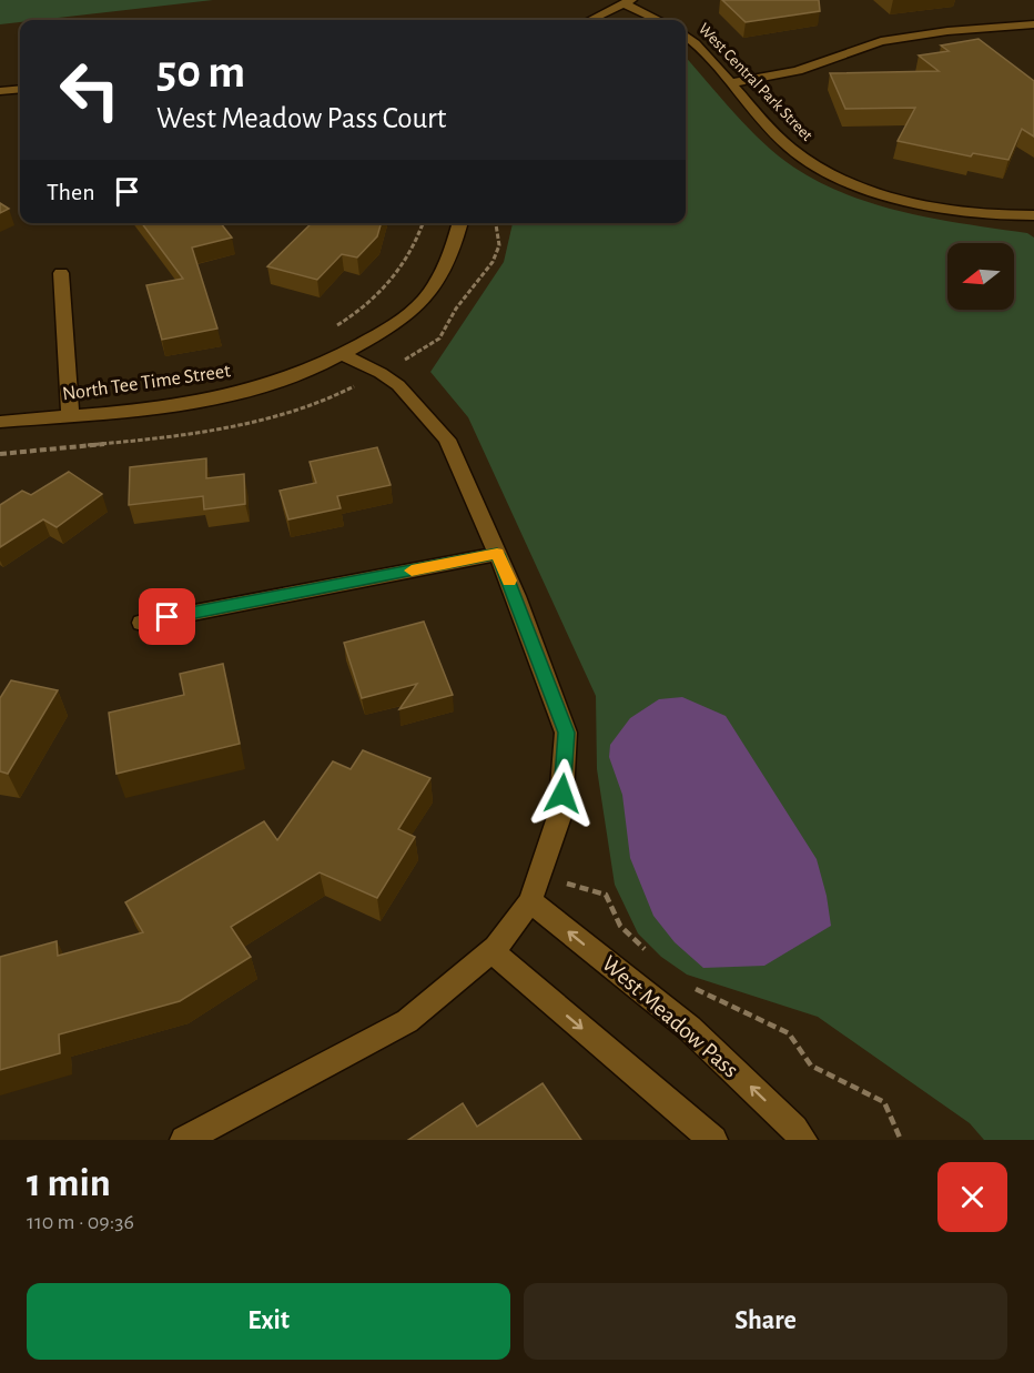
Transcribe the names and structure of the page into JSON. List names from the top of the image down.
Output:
{
  "streets": {
    "street": ["West Central Park Street", "North Tee Time Street", "West Meadow Pass"]
  },
  "north": "left",
  "page": {
    "turn": ["50 m", "West Meadow Pass Court"],
    "then": "Then",
    "heading": ["1 min", "110 m · 09:36"],
    "buttons": ["Exit", "Share"]
  }
}
